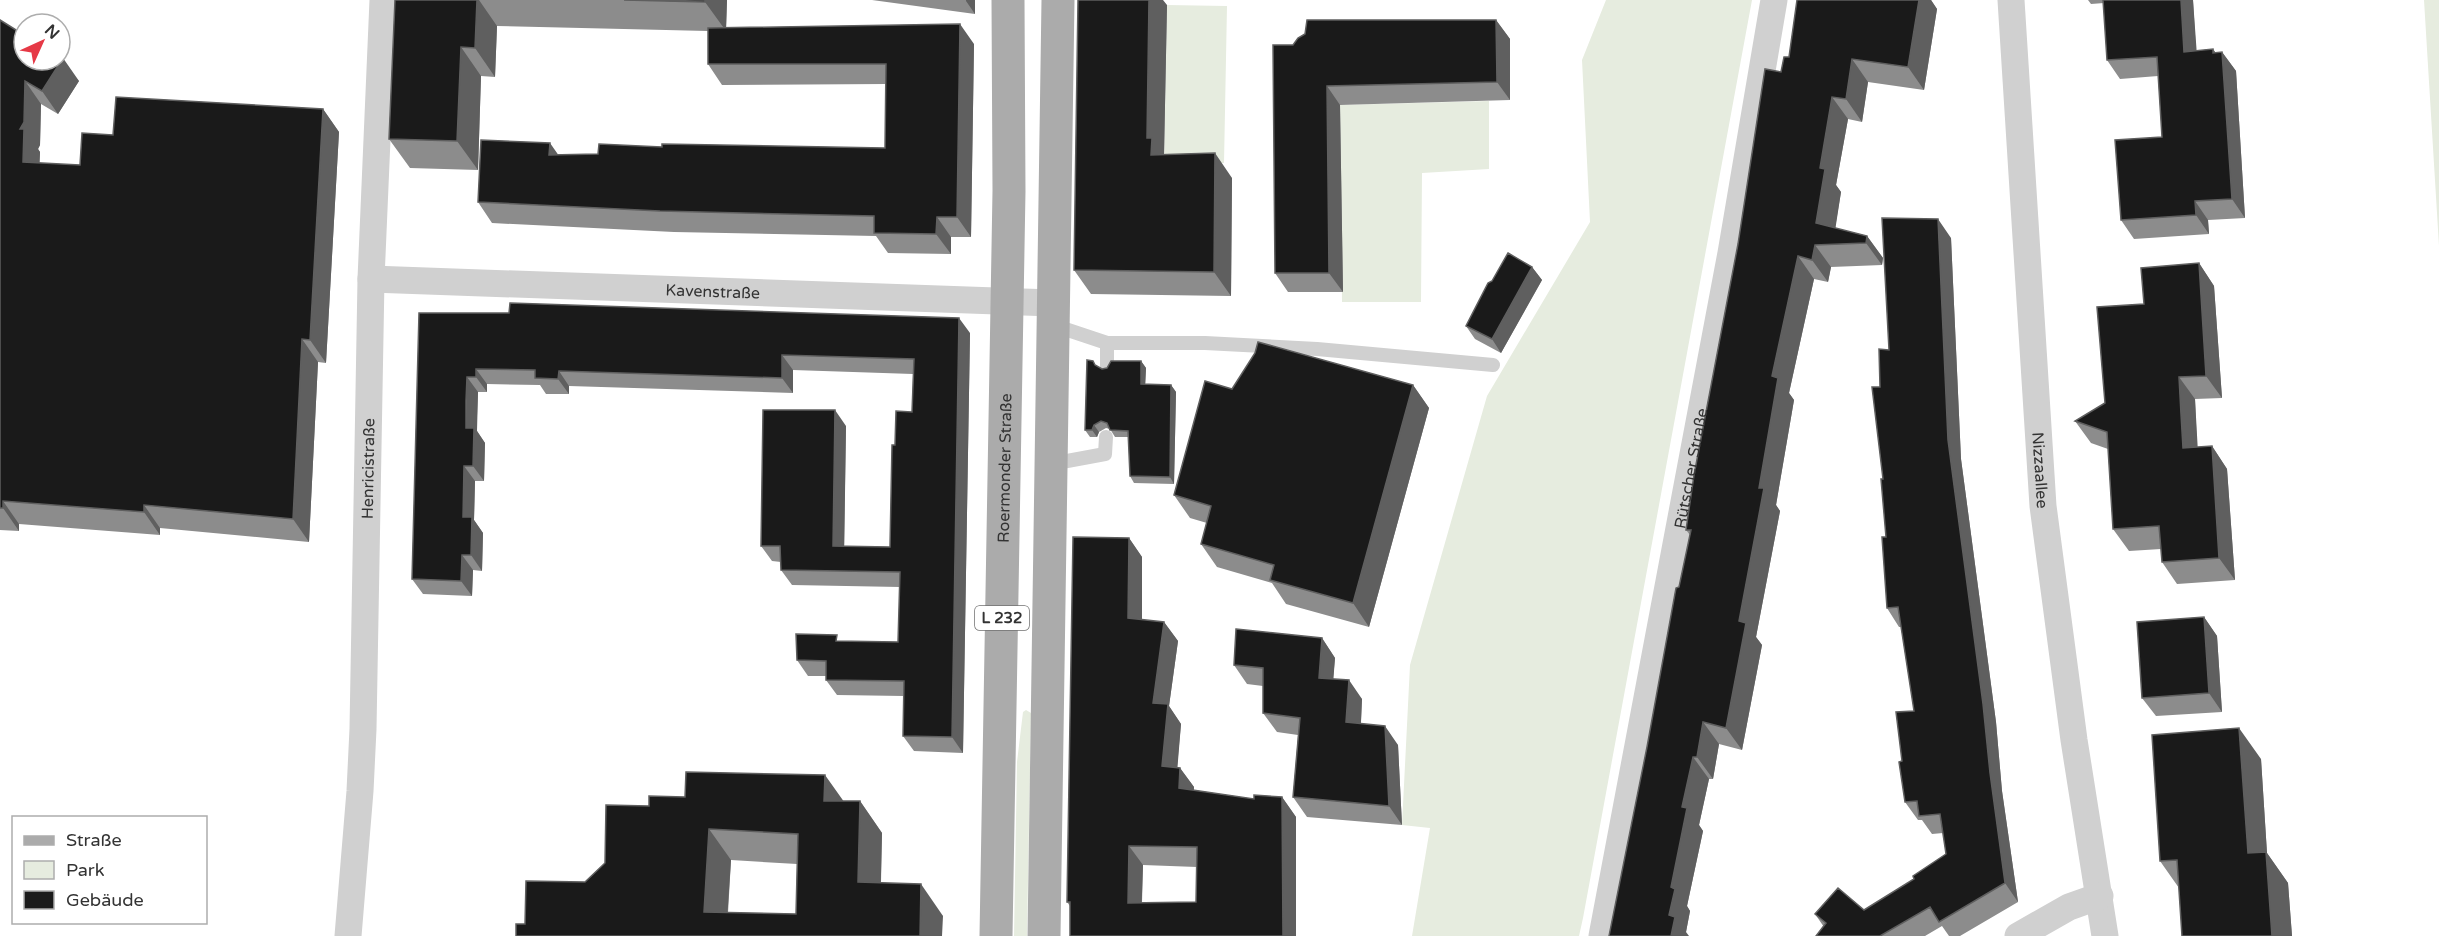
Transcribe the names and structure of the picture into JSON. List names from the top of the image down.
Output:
{
  "streets": {
    "main road": ["Roermonder Straße", "L 232"],
    "street": [
      "Kavenstraße",
      "Henricistraße",
      "Rütscher Straße",
      "Nizzaallee"
    ]
  },
  "crossings": [
    ["Kavenstraße", "Henricistraße"],
    ["Kavenstraße", "Roermonder Straße"],
    ["Kavenstraße", "L 232"]
  ],
  "legend": ["Straße", "Park", "Gebäude"],
  "north": "top right"
}
